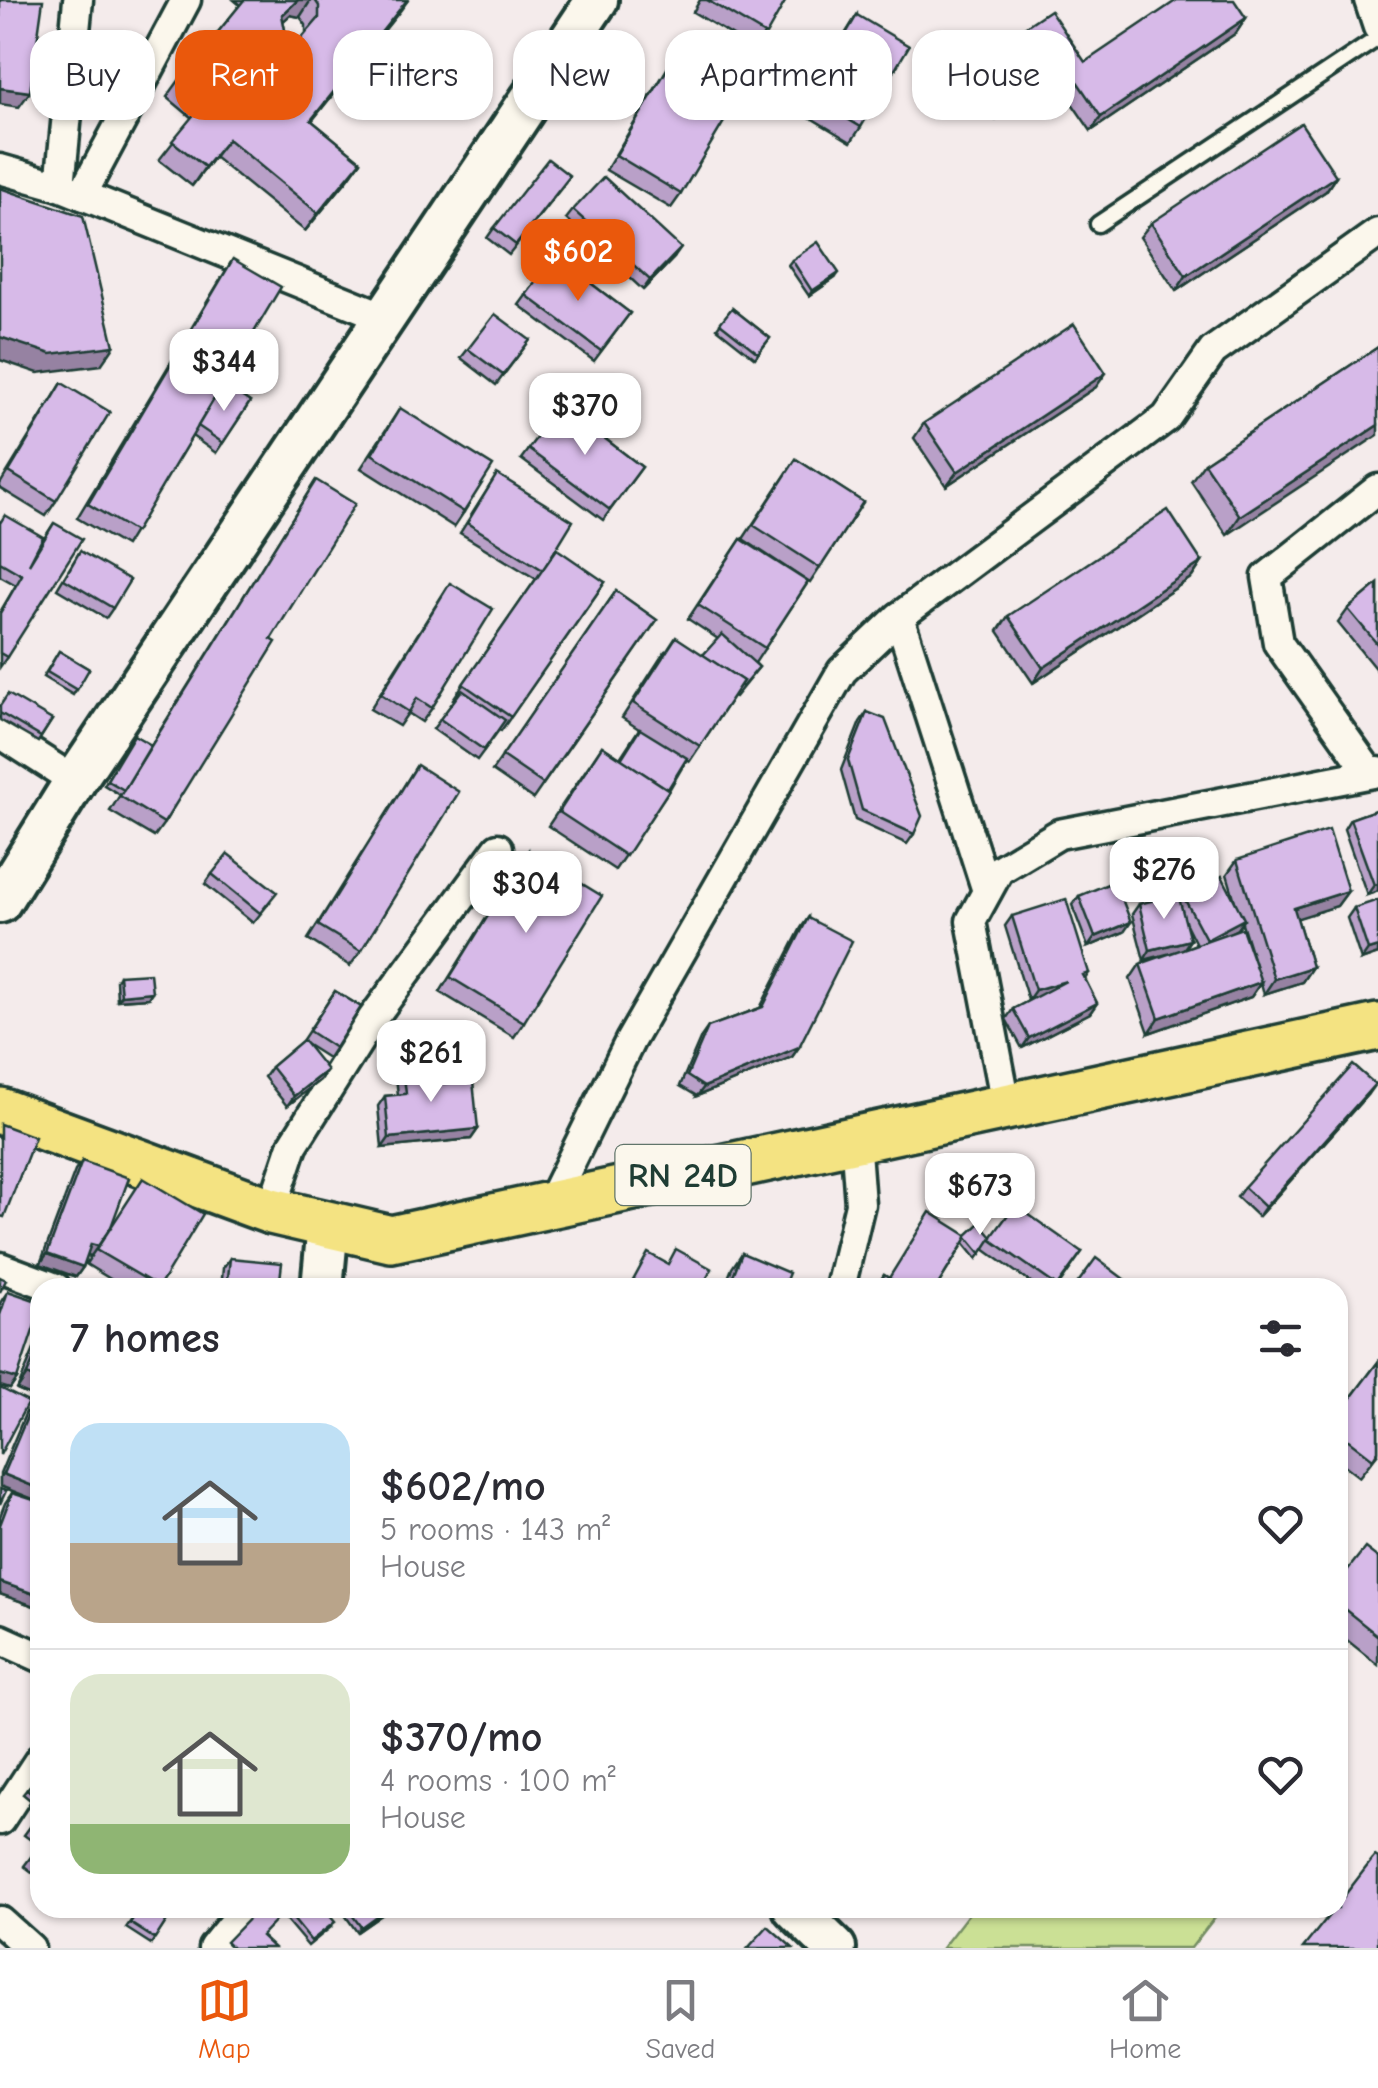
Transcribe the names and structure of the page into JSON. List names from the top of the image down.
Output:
{
  "streets": {
    "main road": ["RN 24D"]
  },
  "page": {
    "chip": [
      "Buy",
      "Rent",
      "Filters",
      "New",
      "Apartment",
      "House"
    ],
    "price": [
      "$602",
      "$344",
      "$370",
      "$276",
      "$304",
      "$261",
      "$673"
    ],
    "heading": "7 homes",
    "list": [
      {
        "name": "$602/mo",
        "note": "5 rooms · 143 m² · House"
      },
      {
        "name": "$370/mo",
        "note": "4 rooms · 100 m² · House"
      }
    ],
    "tabs": ["Map", "Saved", "Home"]
  }
}
